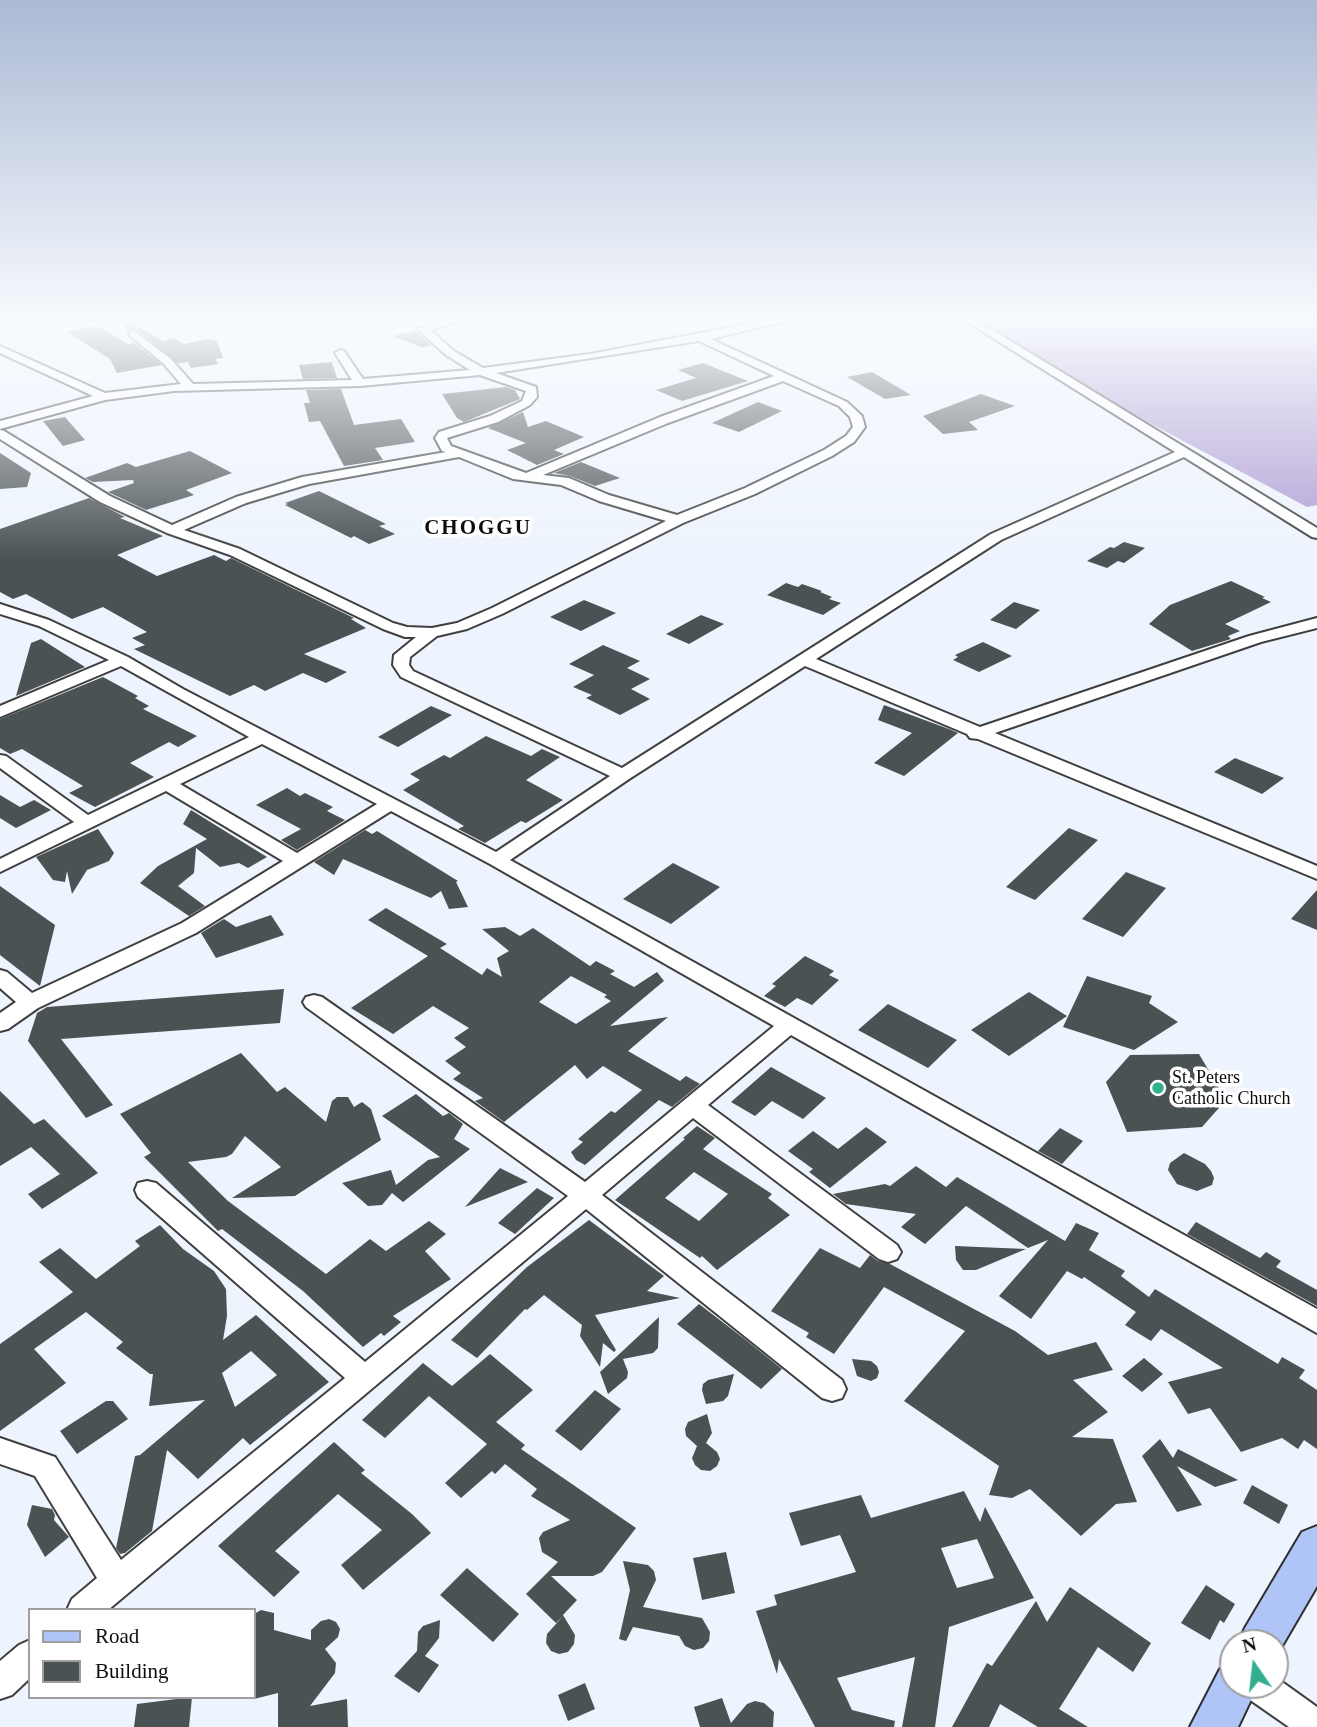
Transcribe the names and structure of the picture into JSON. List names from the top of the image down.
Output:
{
  "districts": ["CHOGGU"],
  "places": ["St. Peters Catholic Church"],
  "legend": ["Road", "Building"],
  "north": "top"
}
